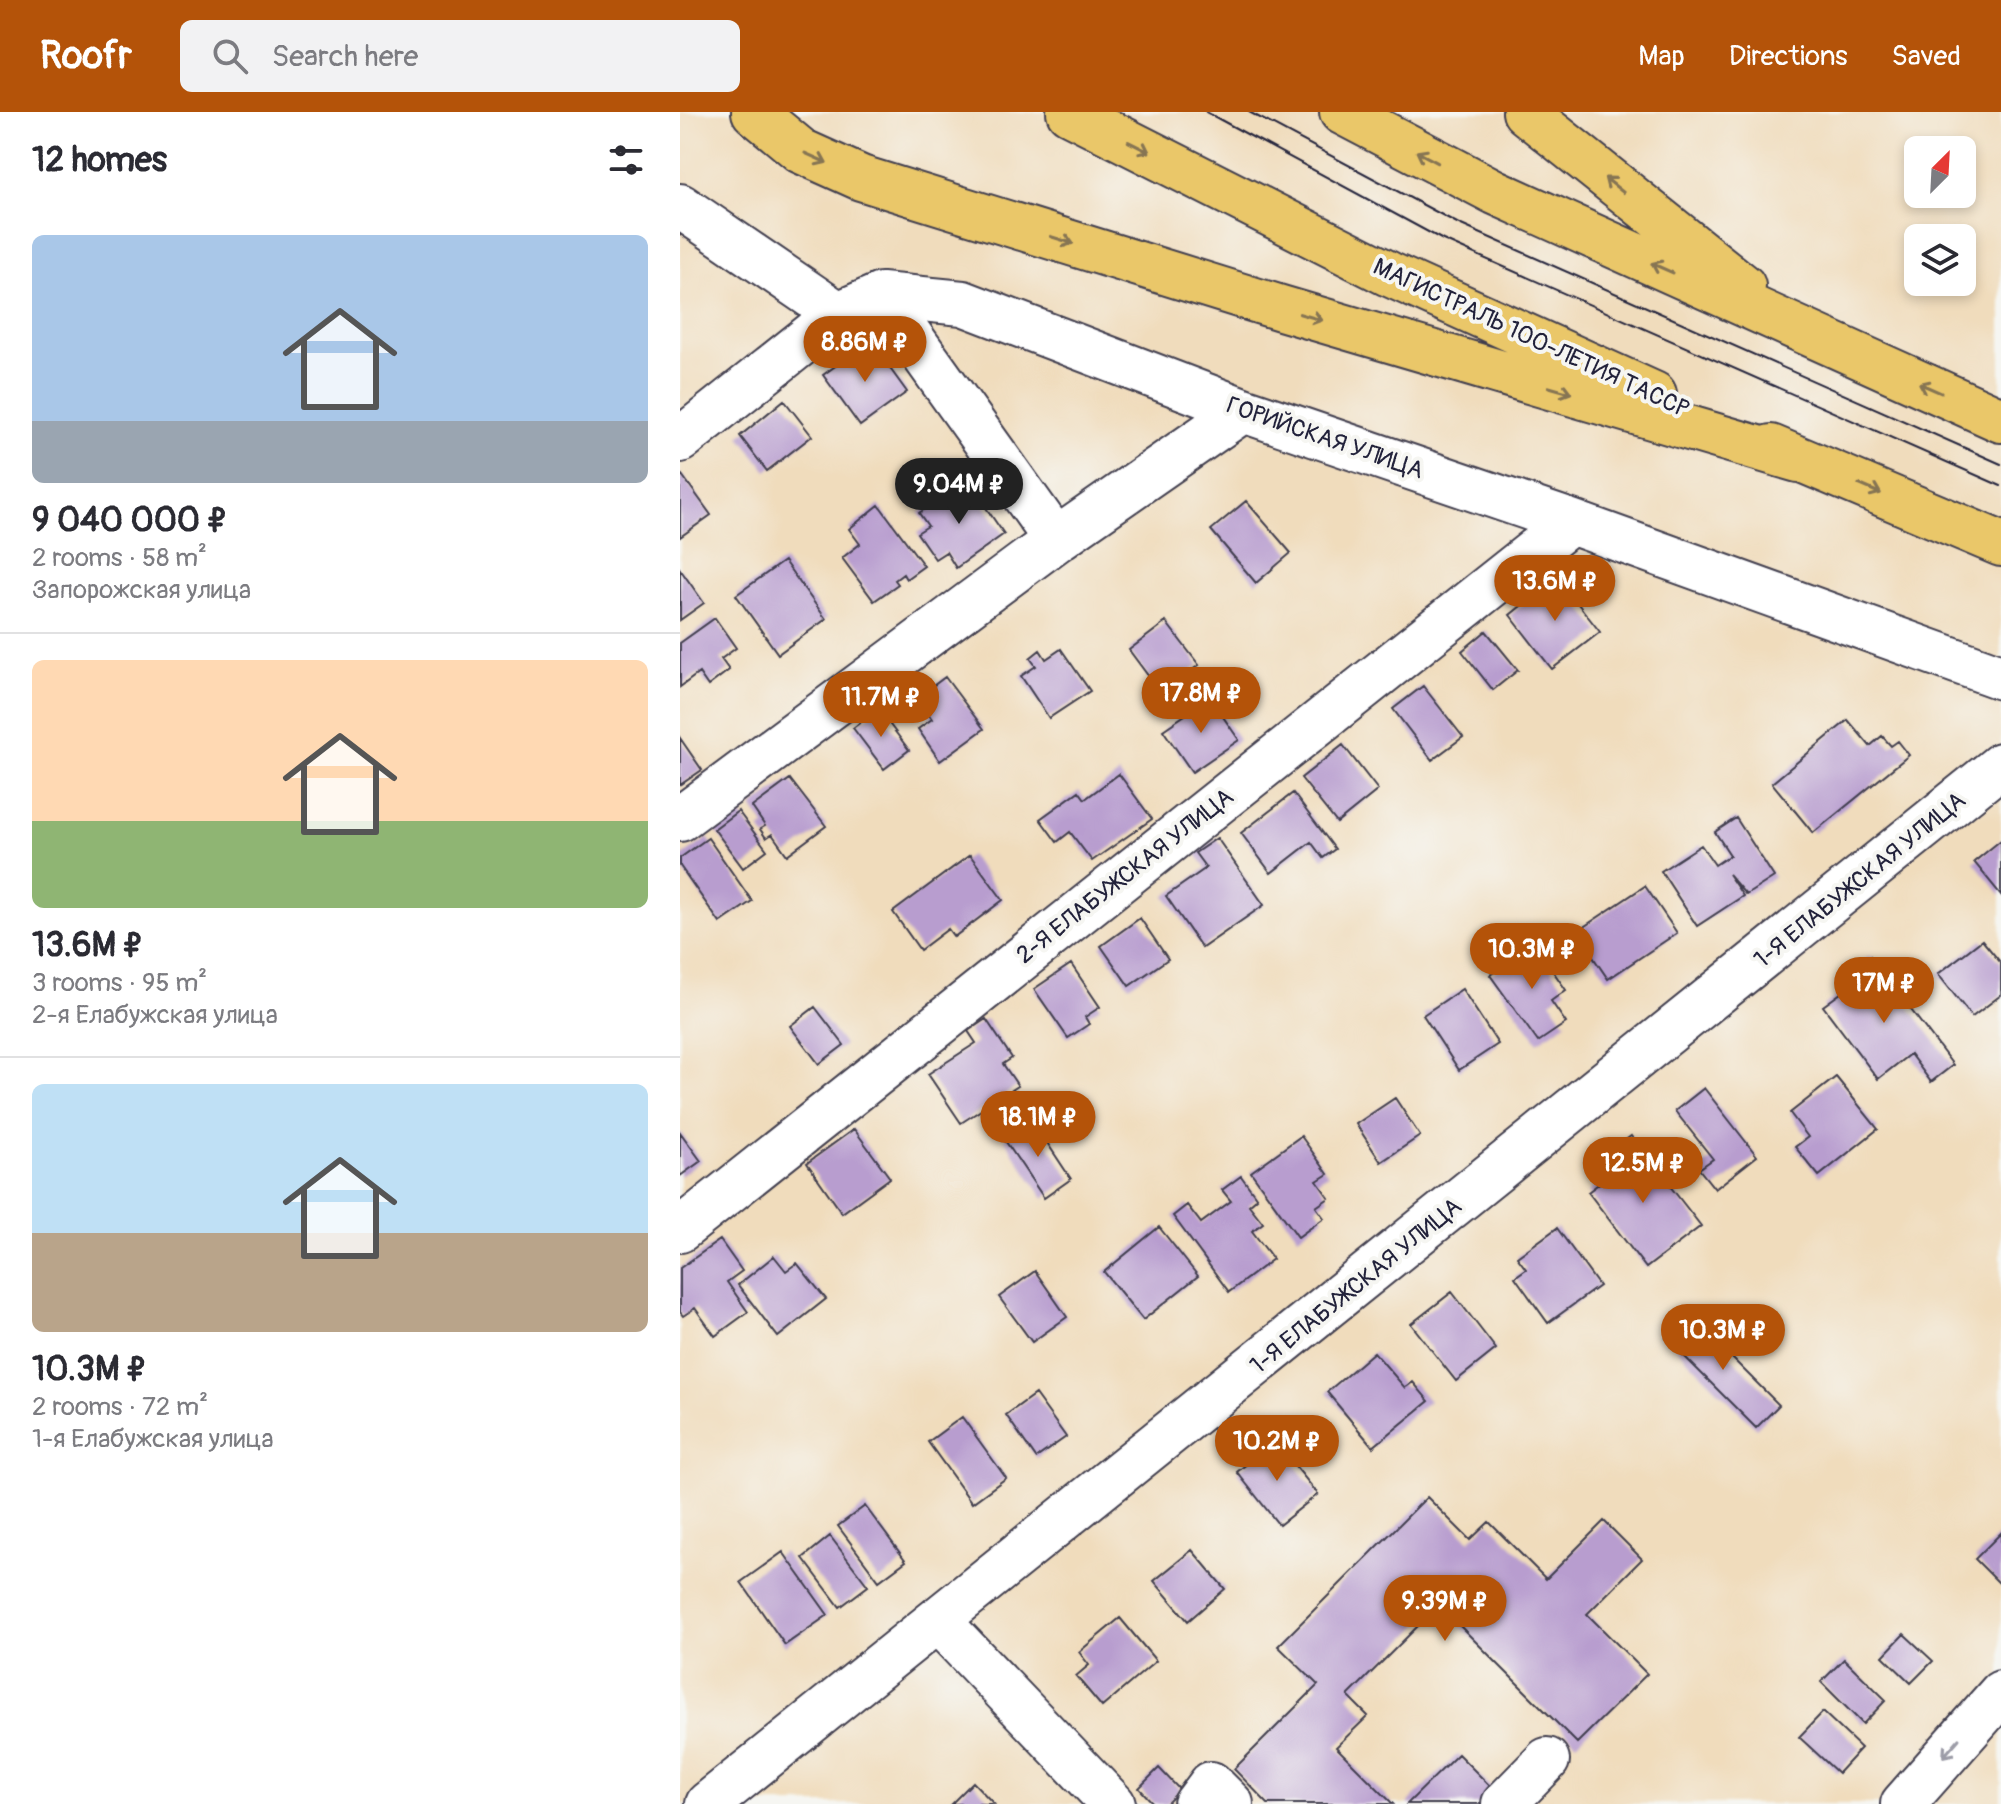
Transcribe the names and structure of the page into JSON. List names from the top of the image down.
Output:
{
  "streets": {
    "main road": ["МАГИСТРАЛЬ 100-ЛЕТИЯ ТАССР"],
    "street": ["ГОРИЙСКАЯ УЛИЦА", "2-Я ЕЛАБУЖСКАЯ УЛИЦА", "1-Я ЕЛАБУЖСКАЯ УЛИЦА"]
  },
  "crossings": [
    ["ГОРИЙСКАЯ УЛИЦА", "2-Я ЕЛАБУЖСКАЯ УЛИЦА"]
  ],
  "north": "top right",
  "page": {
    "header": "Roofr",
    "search": "Search here",
    "nav": ["Map", "Directions", "Saved"],
    "heading": "12 homes",
    "list": [
      {
        "name": "9 040 000 ₽",
        "note": "2 rooms · 58 m² · Запорожская улица"
      },
      {
        "name": "13.6M ₽",
        "note": "3 rooms · 95 m² · 2-я Елабужская улица"
      },
      {
        "name": "10.3M ₽",
        "note": "2 rooms · 72 m² · 1-я Елабужская улица"
      }
    ],
    "price": [
      "8.86M ₽",
      "9.04M ₽",
      "13.6M ₽",
      "17.8M ₽",
      "11.7M ₽",
      "10.3M ₽",
      "17M ₽",
      "18.1M ₽",
      "12.5M ₽",
      "10.3M ₽",
      "10.2M ₽",
      "9.39M ₽"
    ]
  }
}
